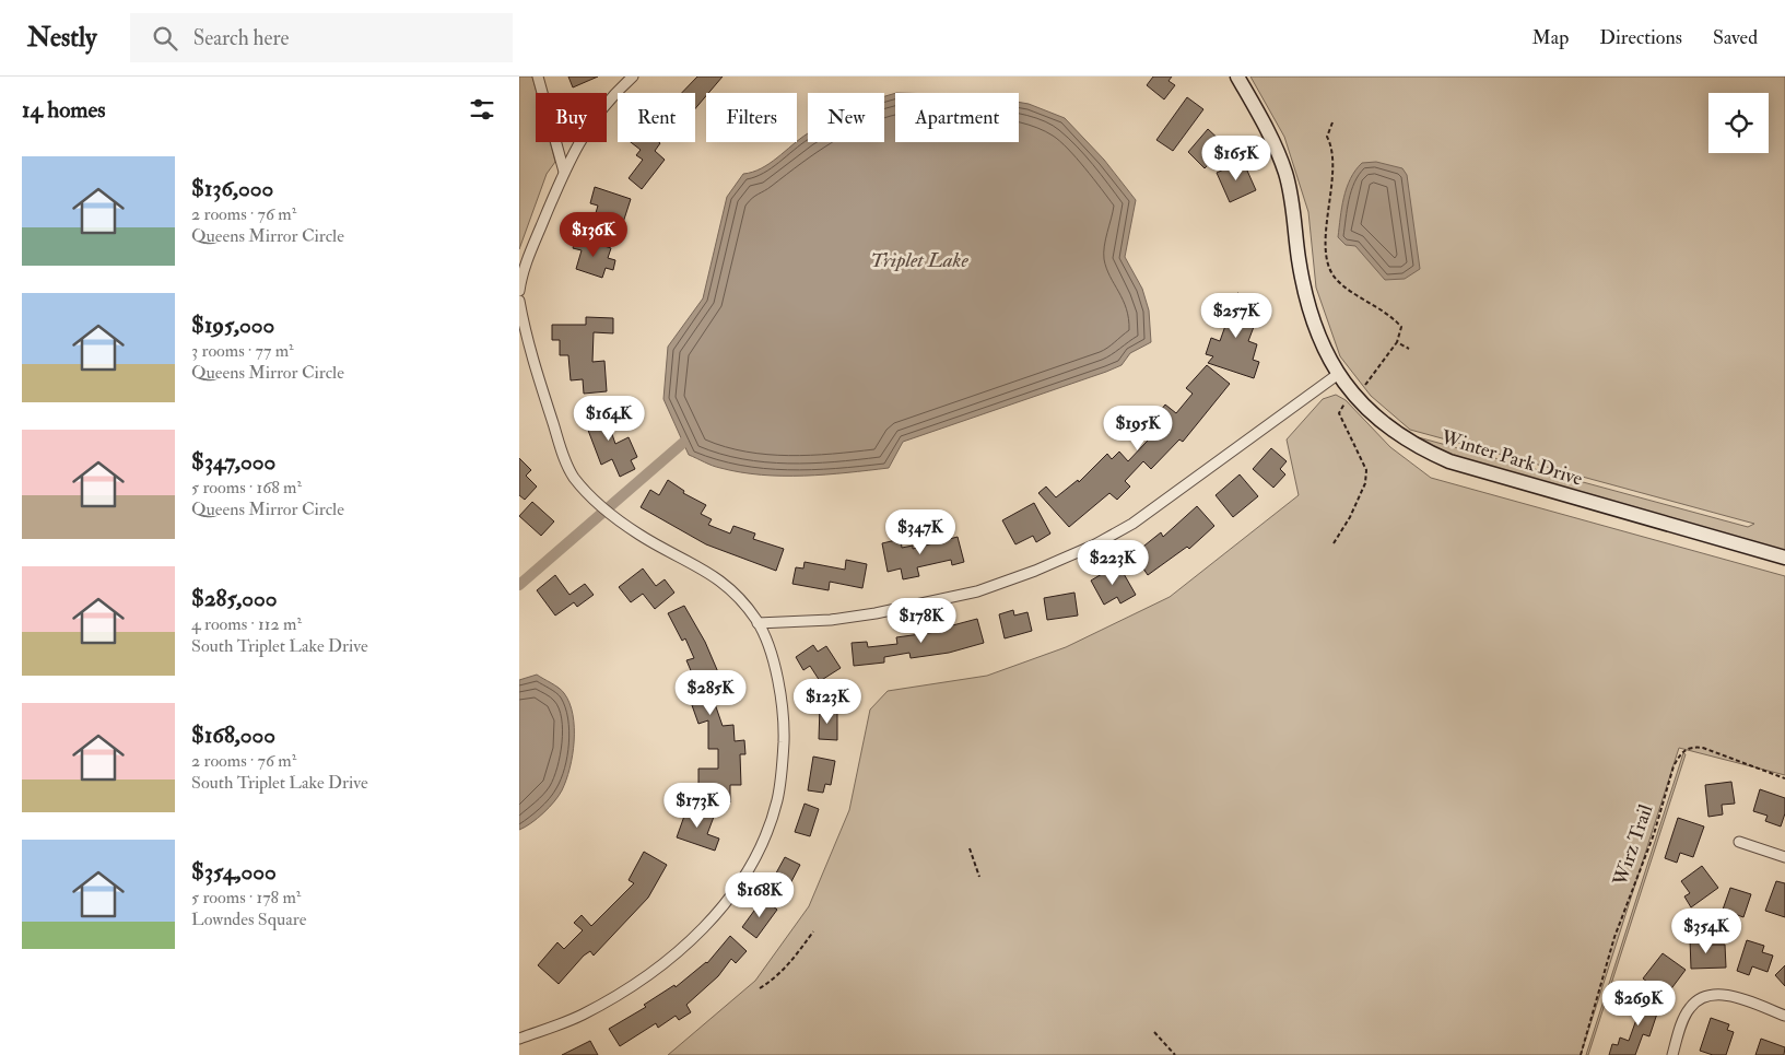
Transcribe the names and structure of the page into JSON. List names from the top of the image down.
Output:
{
  "streets": {
    "street": ["Winter Park Drive"],
    "path": ["Wirz Trail"]
  },
  "water": ["Triplet Lake"],
  "page": {
    "header": "Nestly",
    "search": "Search here",
    "nav": ["Map", "Directions", "Saved"],
    "heading": "14 homes",
    "chip": [
      "Buy",
      "Rent",
      "Filters",
      "New",
      "Apartment"
    ],
    "price": [
      "$165K",
      "$136K",
      "$257K",
      "$164K",
      "$195K",
      "$347K",
      "$223K",
      "$178K",
      "$285K",
      "$123K",
      "$173K",
      "$168K",
      "$354K",
      "$269K"
    ],
    "list": [
      {
        "name": "$136,000",
        "note": "2 rooms · 76 m² · Queens Mirror Circle"
      },
      {
        "name": "$195,000",
        "note": "3 rooms · 77 m² · Queens Mirror Circle"
      },
      {
        "name": "$347,000",
        "note": "5 rooms · 168 m² · Queens Mirror Circle"
      },
      {
        "name": "$285,000",
        "note": "4 rooms · 112 m² · South Triplet Lake Drive"
      },
      {
        "name": "$168,000",
        "note": "2 rooms · 76 m² · South Triplet Lake Drive"
      },
      {
        "name": "$354,000",
        "note": "5 rooms · 178 m² · Lowndes Square"
      }
    ]
  }
}
